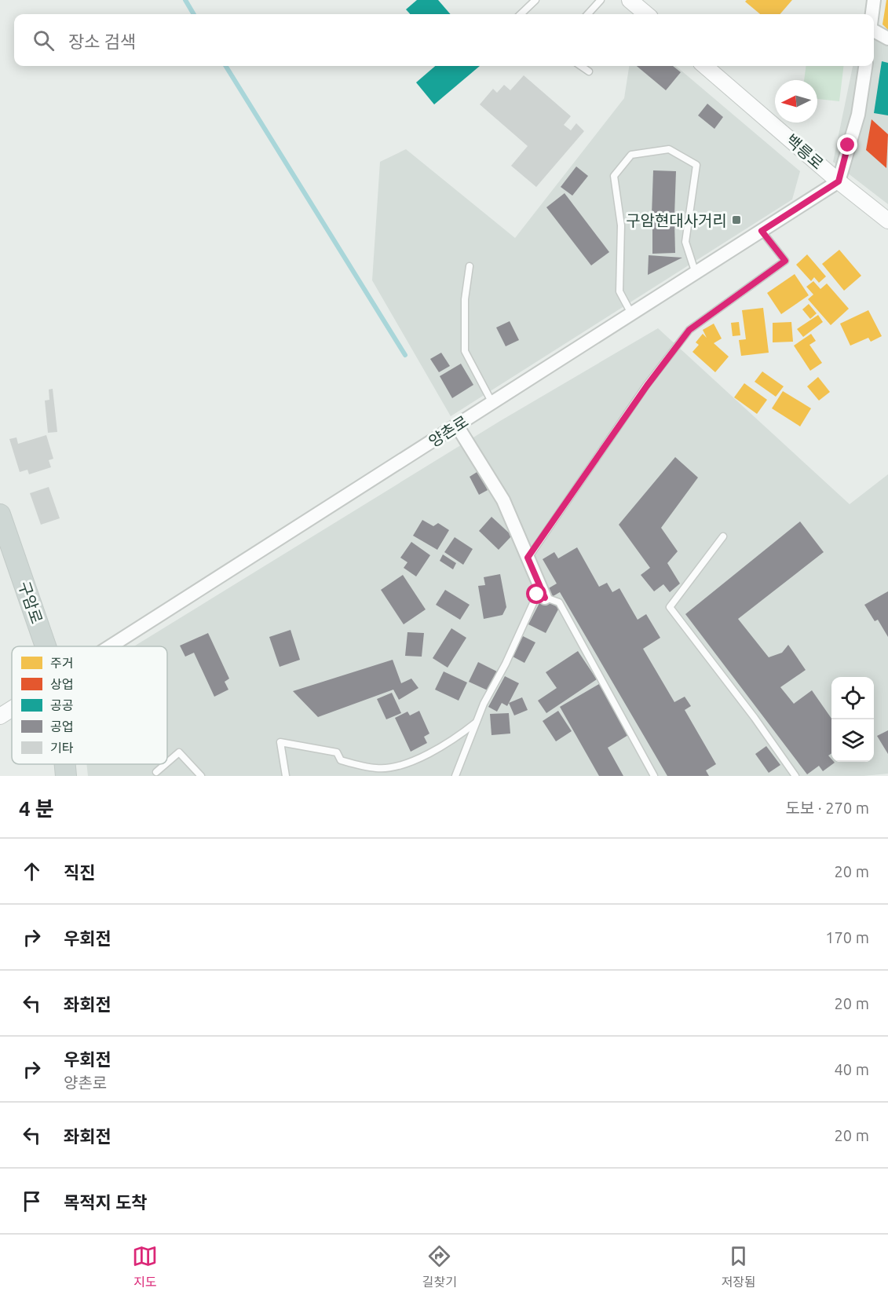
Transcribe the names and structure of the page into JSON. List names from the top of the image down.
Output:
{
  "streets": {
    "main road": ["구암로"],
    "street": ["백릉로", "양촌로"]
  },
  "crossings": [
    ["백릉로", "양촌로"]
  ],
  "places": {
    "transit": ["구암현대사거리"]
  },
  "legend": [
    "주거",
    "상업",
    "공공",
    "공업",
    "기타"
  ],
  "north": "left",
  "page": {
    "search": "장소 검색",
    "heading": ["4 분", "도보 · 270 m"],
    "list": [
      ["직진", "20 m"],
      ["우회전", "170 m"],
      ["좌회전", "20 m"],
      ["우회전", "양촌로", "40 m"],
      ["좌회전", "20 m"],
      "목적지 도착"
    ],
    "nav": ["지도", "길찾기", "저장됨"]
  }
}
